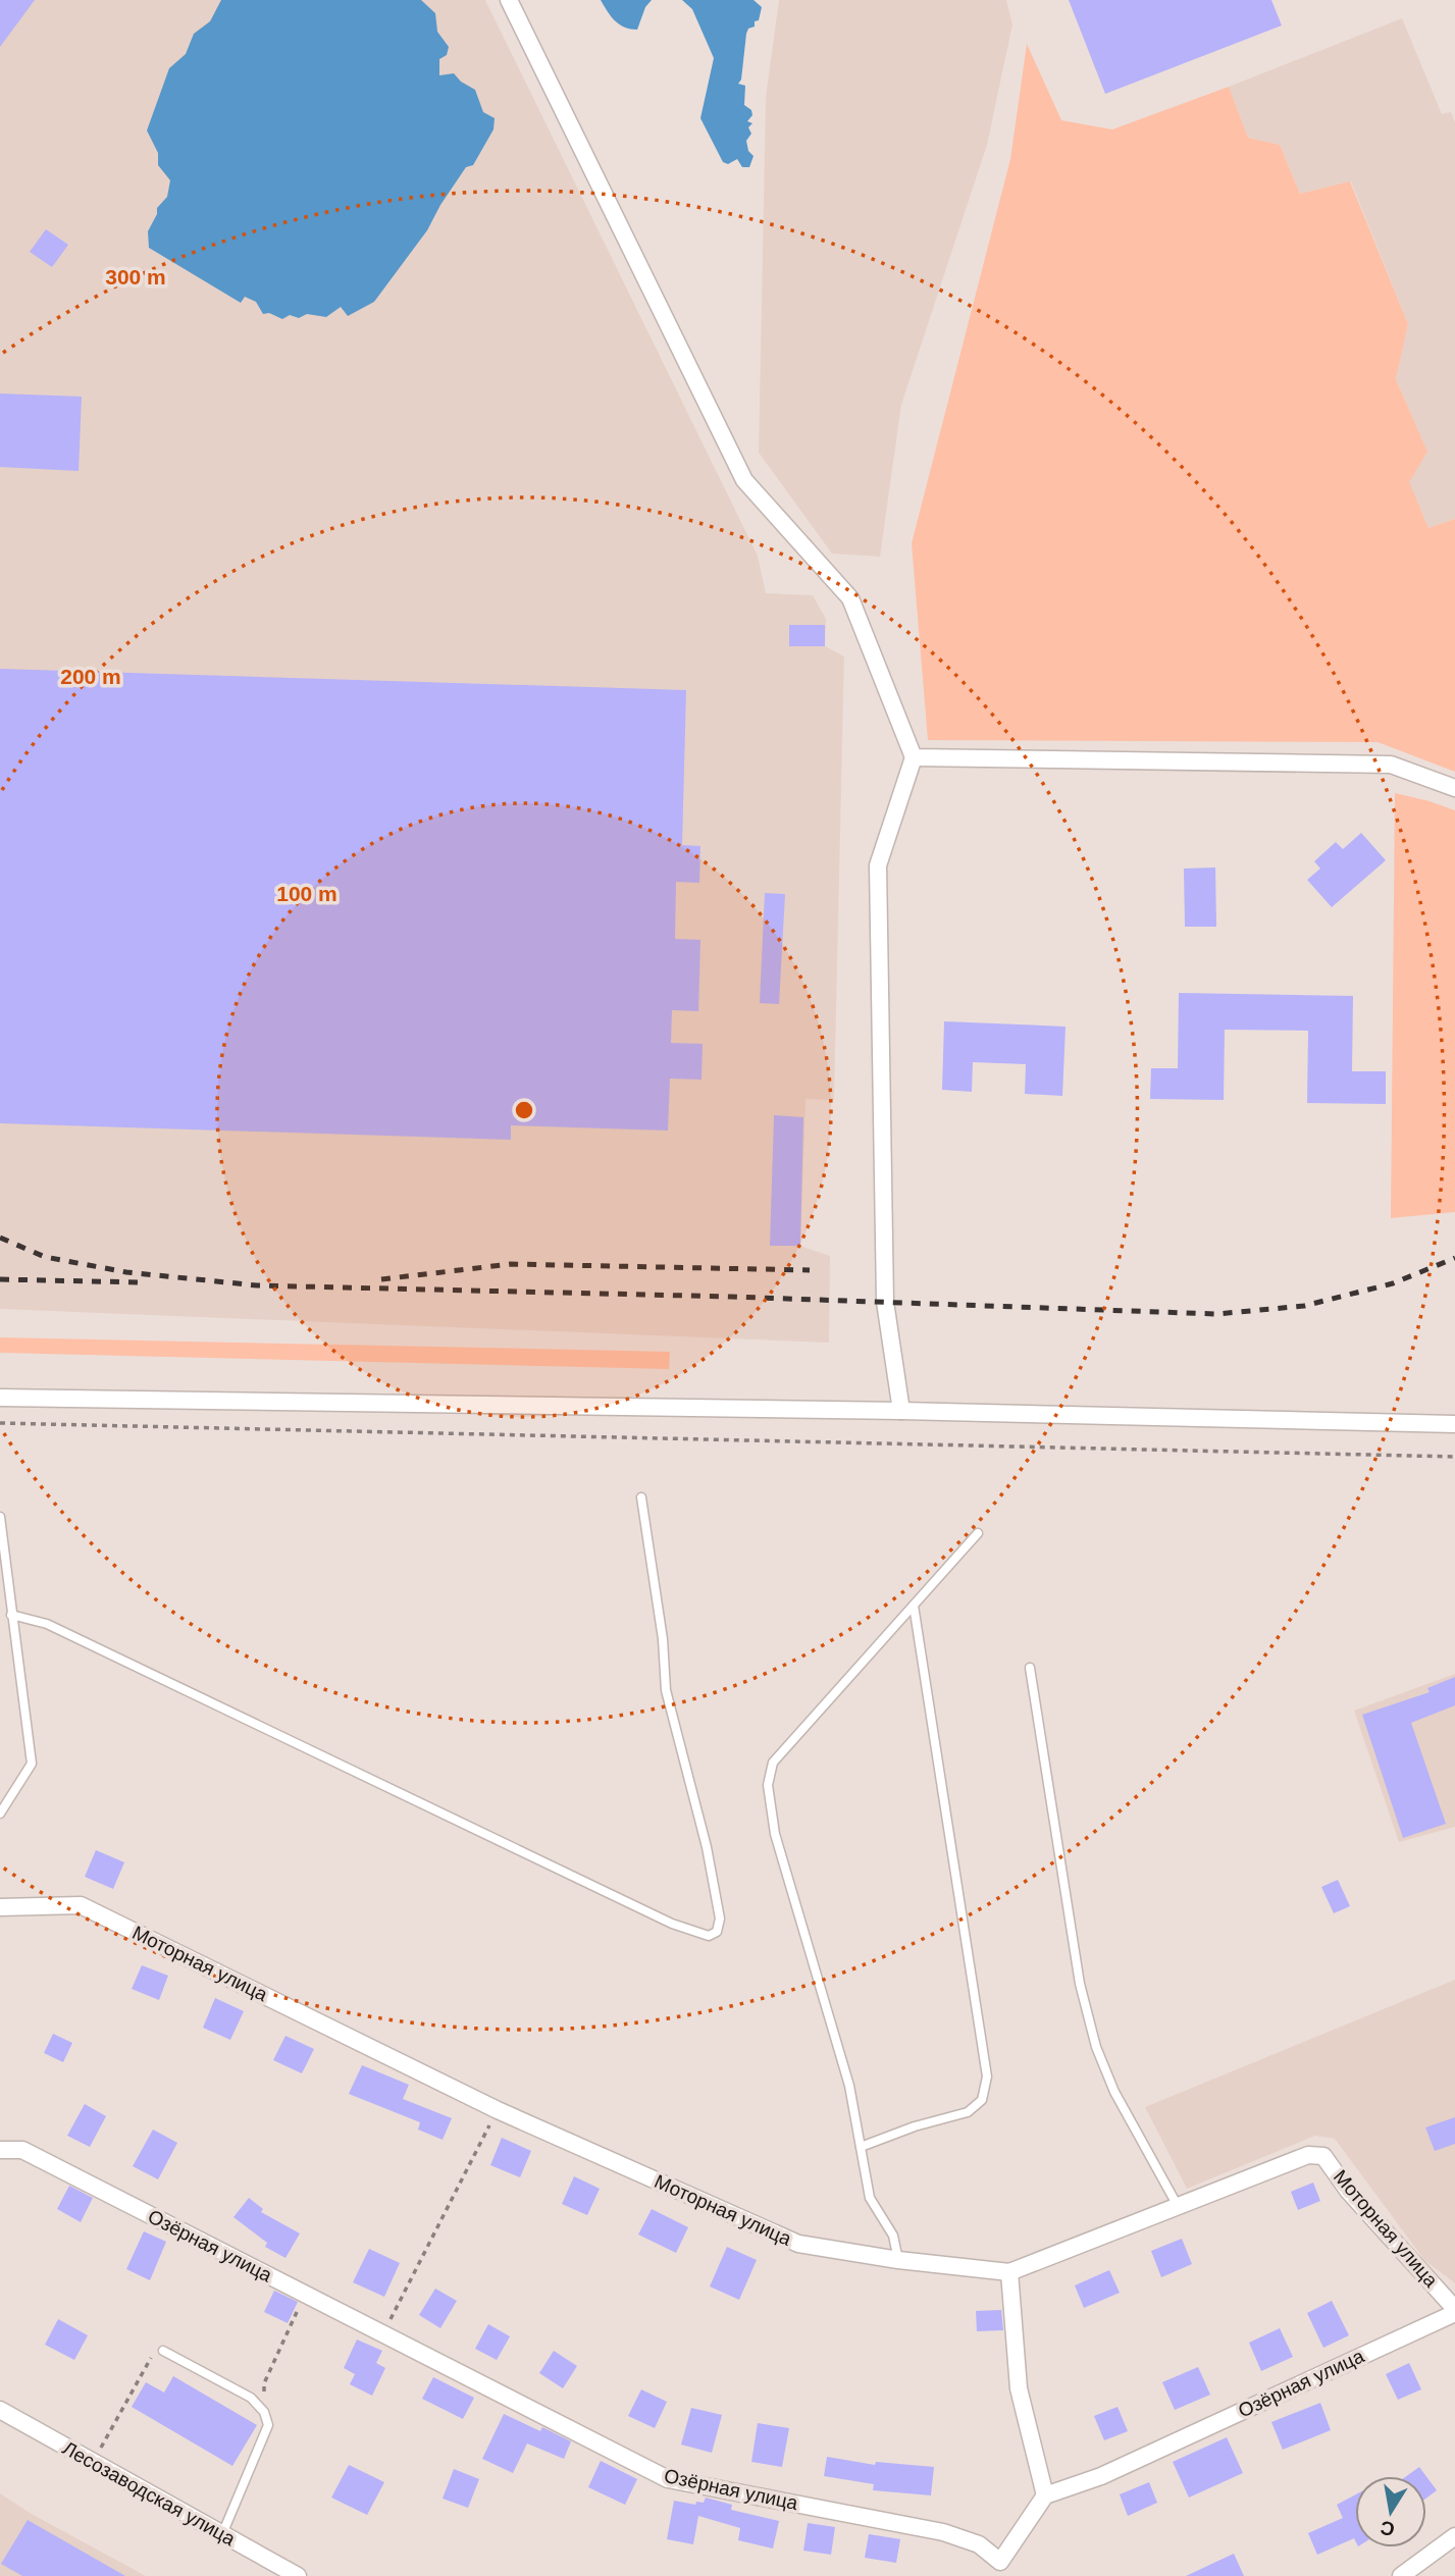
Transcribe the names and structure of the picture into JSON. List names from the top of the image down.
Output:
{
  "streets": {
    "street": ["Моторная улица", "Озёрная улица", "Лесозаводская улица"]
  },
  "crossings": [
    ["Моторная улица", "Озёрная улица"]
  ],
  "north": "bottom",
  "rings": ["300 m", "200 m", "100 m"]
}
